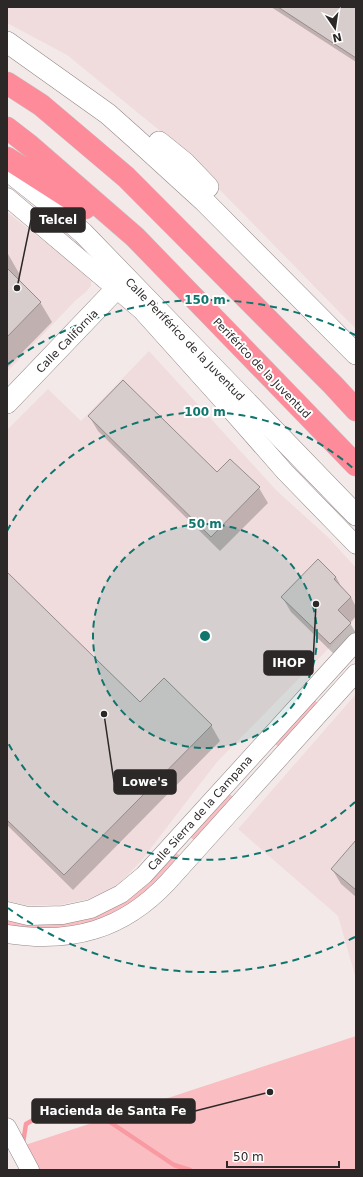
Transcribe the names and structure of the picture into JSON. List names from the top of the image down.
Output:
{
  "streets": {
    "highway": ["Periférico de la Juventud"],
    "main road": ["Calle Periférico de la Juventud", "Calle California"],
    "street": ["Calle Sierra de la Campana"]
  },
  "crossings": [
    ["Calle Periférico de la Juventud", "Calle California"]
  ],
  "places": [
    "Telcel",
    "IHOP",
    "Lowe's",
    "Hacienda de Santa Fe"
  ],
  "scale_bar": "50 m",
  "north": "bottom",
  "rings": ["150 m", "100 m", "50 m"]
}
